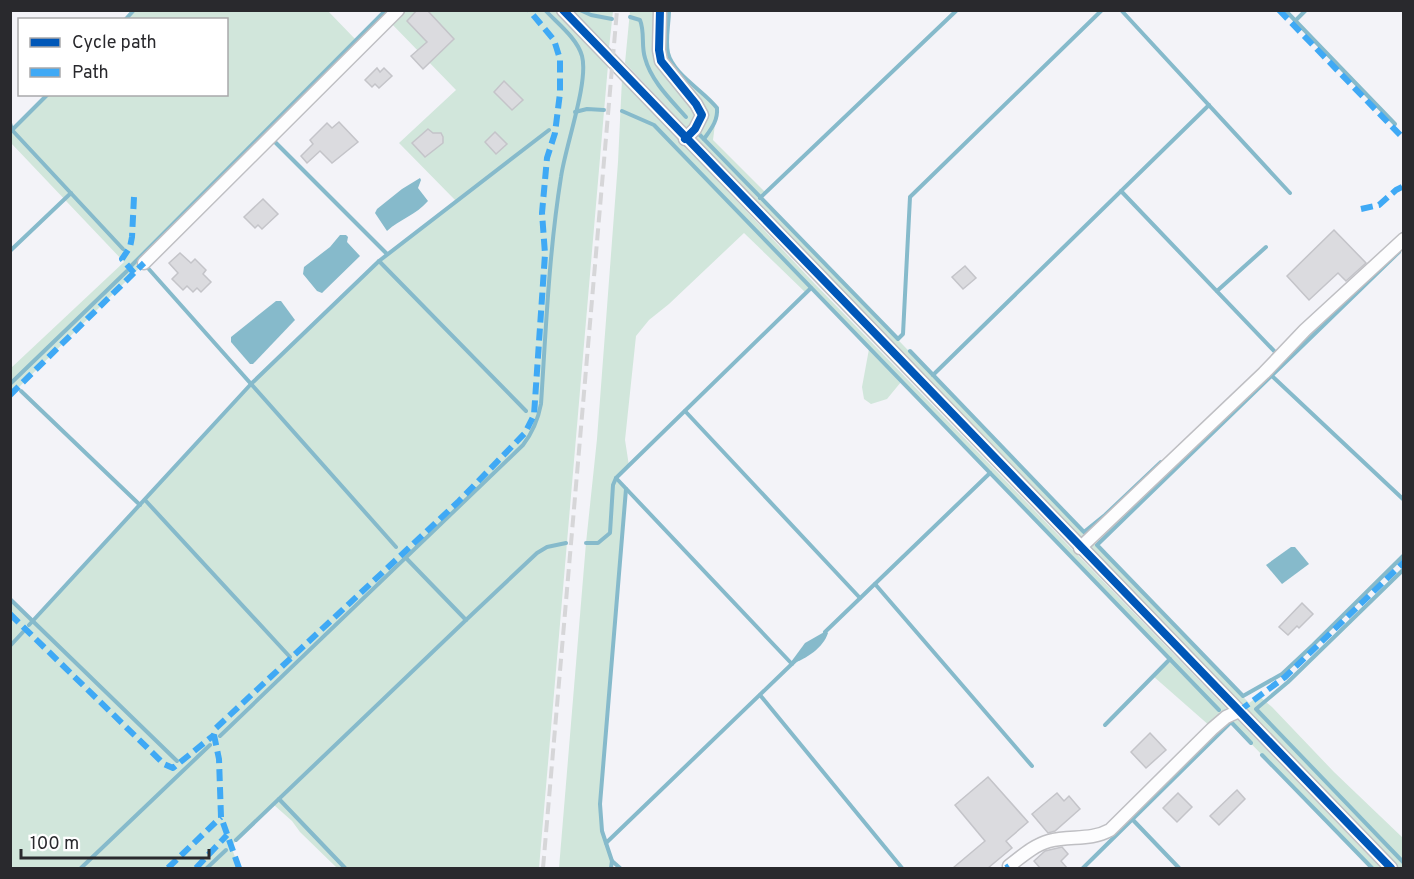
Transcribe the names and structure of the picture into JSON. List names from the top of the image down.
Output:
{
  "legend": ["Cycle path", "Path"],
  "scale_bar": "100 m"
}
